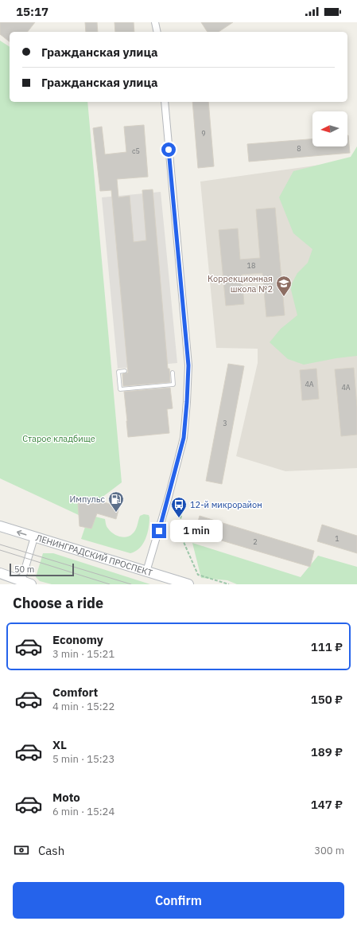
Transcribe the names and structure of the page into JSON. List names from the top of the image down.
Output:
{
  "streets": {
    "main road": ["ЛЕНИНГРАДСКИЙ ПРОСПЕКТ"]
  },
  "parks": ["Старое кладбище"],
  "places": {
    "school or university": ["Коррекционная школа №2"],
    "fuel station": ["Импульс"],
    "bus stop": ["12-й микрорайон"]
  },
  "house_numbers": [
    "9",
    "8",
    "с5",
    "18",
    "4А",
    "4А",
    "3",
    "1",
    "2"
  ],
  "scale_bar": "50 m",
  "north": "left",
  "page": {
    "status": "15:17",
    "banner": ["Гражданская улица", "Гражданская улица"],
    "bubble": "1 min",
    "scale": "50 m",
    "heading": "Choose a ride",
    "list": [
      {
        "name": "Economy",
        "note": "3 min · 15:21",
        "value": "111 ₽"
      },
      {
        "name": "Comfort",
        "note": "4 min · 15:22",
        "value": "150 ₽"
      },
      {
        "name": "XL",
        "note": "5 min · 15:23",
        "value": "189 ₽"
      },
      {
        "name": "Moto",
        "note": "6 min · 15:24",
        "value": "147 ₽"
      }
    ],
    "pay": ["Cash", "300 m"],
    "buttons": "Confirm"
  }
}
